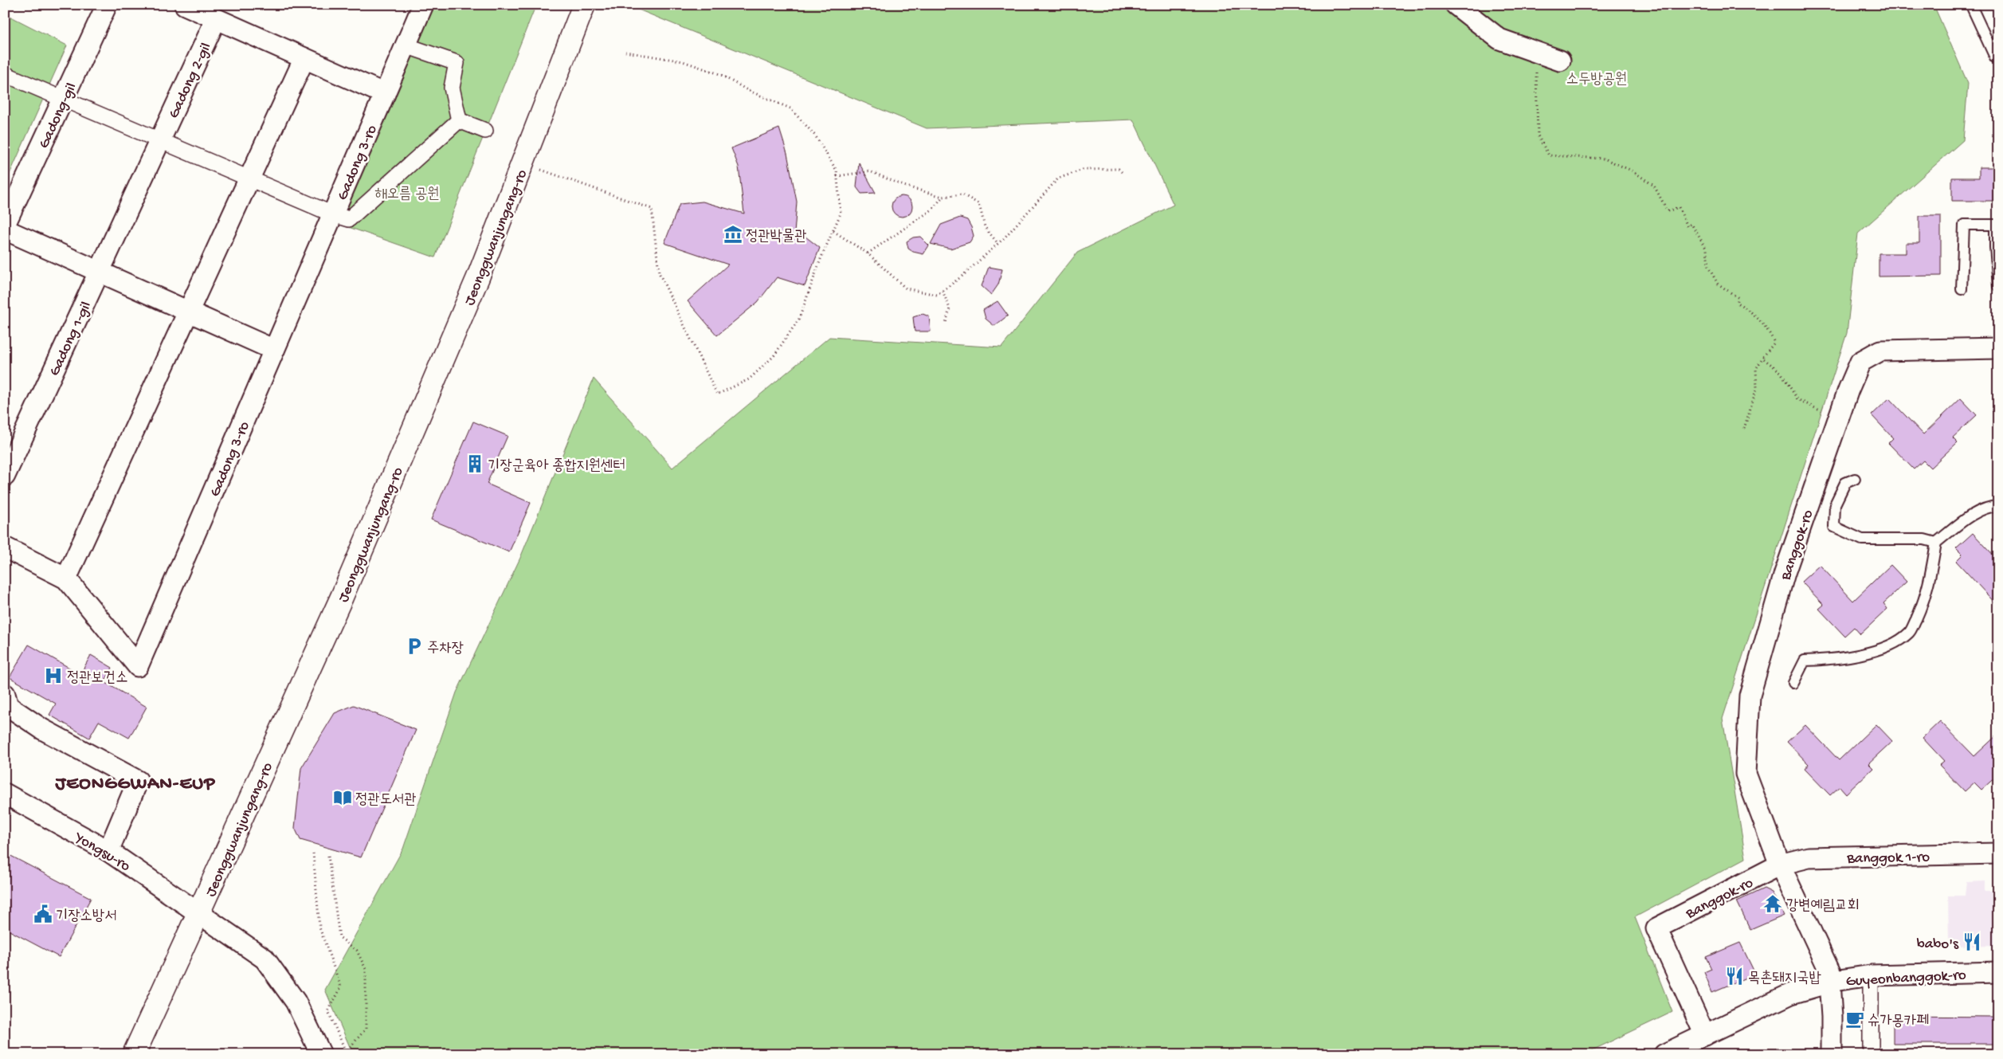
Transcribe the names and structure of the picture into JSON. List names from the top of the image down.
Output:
{
  "streets": {
    "main road": ["Jeonggwanjungang-ro"],
    "street": [
      "Gadong 2-gil",
      "Gadong-gil",
      "Gadong 3-ro",
      "Gadong 1-gil",
      "Banggok-ro",
      "Yongsu-ro",
      "Banggok 1-ro",
      "Guyeonbanggok-ro"
    ]
  },
  "crossings": [
    ["Gadong 2-gil", "Gadong 1-gil"],
    ["Jeonggwanjungang-ro", "Yongsu-ro"],
    ["Banggok-ro", "Banggok 1-ro"],
    ["Banggok-ro", "Guyeonbanggok-ro"]
  ],
  "districts": ["JEONGGWAN-EUP"],
  "parks": ["소두방공원", "해오름 공원"],
  "places": {
    "museum": ["정관박물관"],
    "building": ["기장군육아 종합지원센터"],
    "parking": ["주차장"],
    "hospital": ["정관보건소"],
    "library": ["정관도서관"],
    "temple": ["강변예림교회"],
    "public building": ["기장소방서"],
    "restaurant": ["babo's", "목촌돼지국밥"],
    "cafe": ["슈가몽카페"]
  }
}
